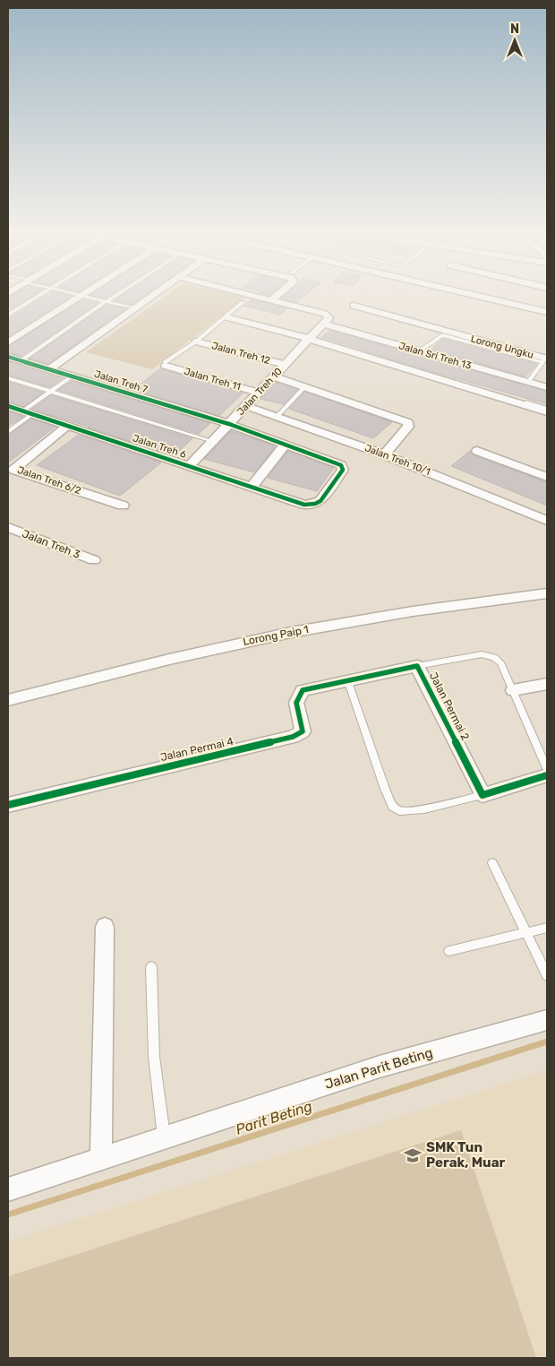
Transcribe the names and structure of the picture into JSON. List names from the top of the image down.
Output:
{
  "streets": {
    "street": [
      "Lorong Ungku",
      "Jalan Treh 12",
      "Jalan Sri Treh 13",
      "Jalan Treh 11",
      "Jalan Treh 7",
      "Jalan Treh 10",
      "Jalan Treh 6",
      "Jalan Treh 10/1",
      "Jalan Treh 6/2",
      "Jalan Treh 3",
      "Lorong Paip 1",
      "Jalan Permai 2",
      "Jalan Permai 4",
      "Jalan Parit Beting"
    ]
  },
  "crossings": [
    ["Jalan Treh 12", "Jalan Treh 10"],
    ["Jalan Sri Treh 13", "Jalan Treh 10"],
    ["Jalan Treh 11", "Jalan Treh 10"],
    ["Jalan Treh 7", "Jalan Treh 10"],
    ["Jalan Treh 7", "Jalan Treh 6"],
    ["Jalan Treh 10", "Jalan Treh 6"],
    ["Jalan Treh 10", "Jalan Treh 10/1"],
    ["Jalan Treh 6", "Jalan Treh 6/2"],
    ["Jalan Permai 2", "Jalan Permai 4"]
  ],
  "water": ["Parit Beting"],
  "places": {
    "school or university": ["SMK Tun Perak, Muar"]
  },
  "north": "top"
}
